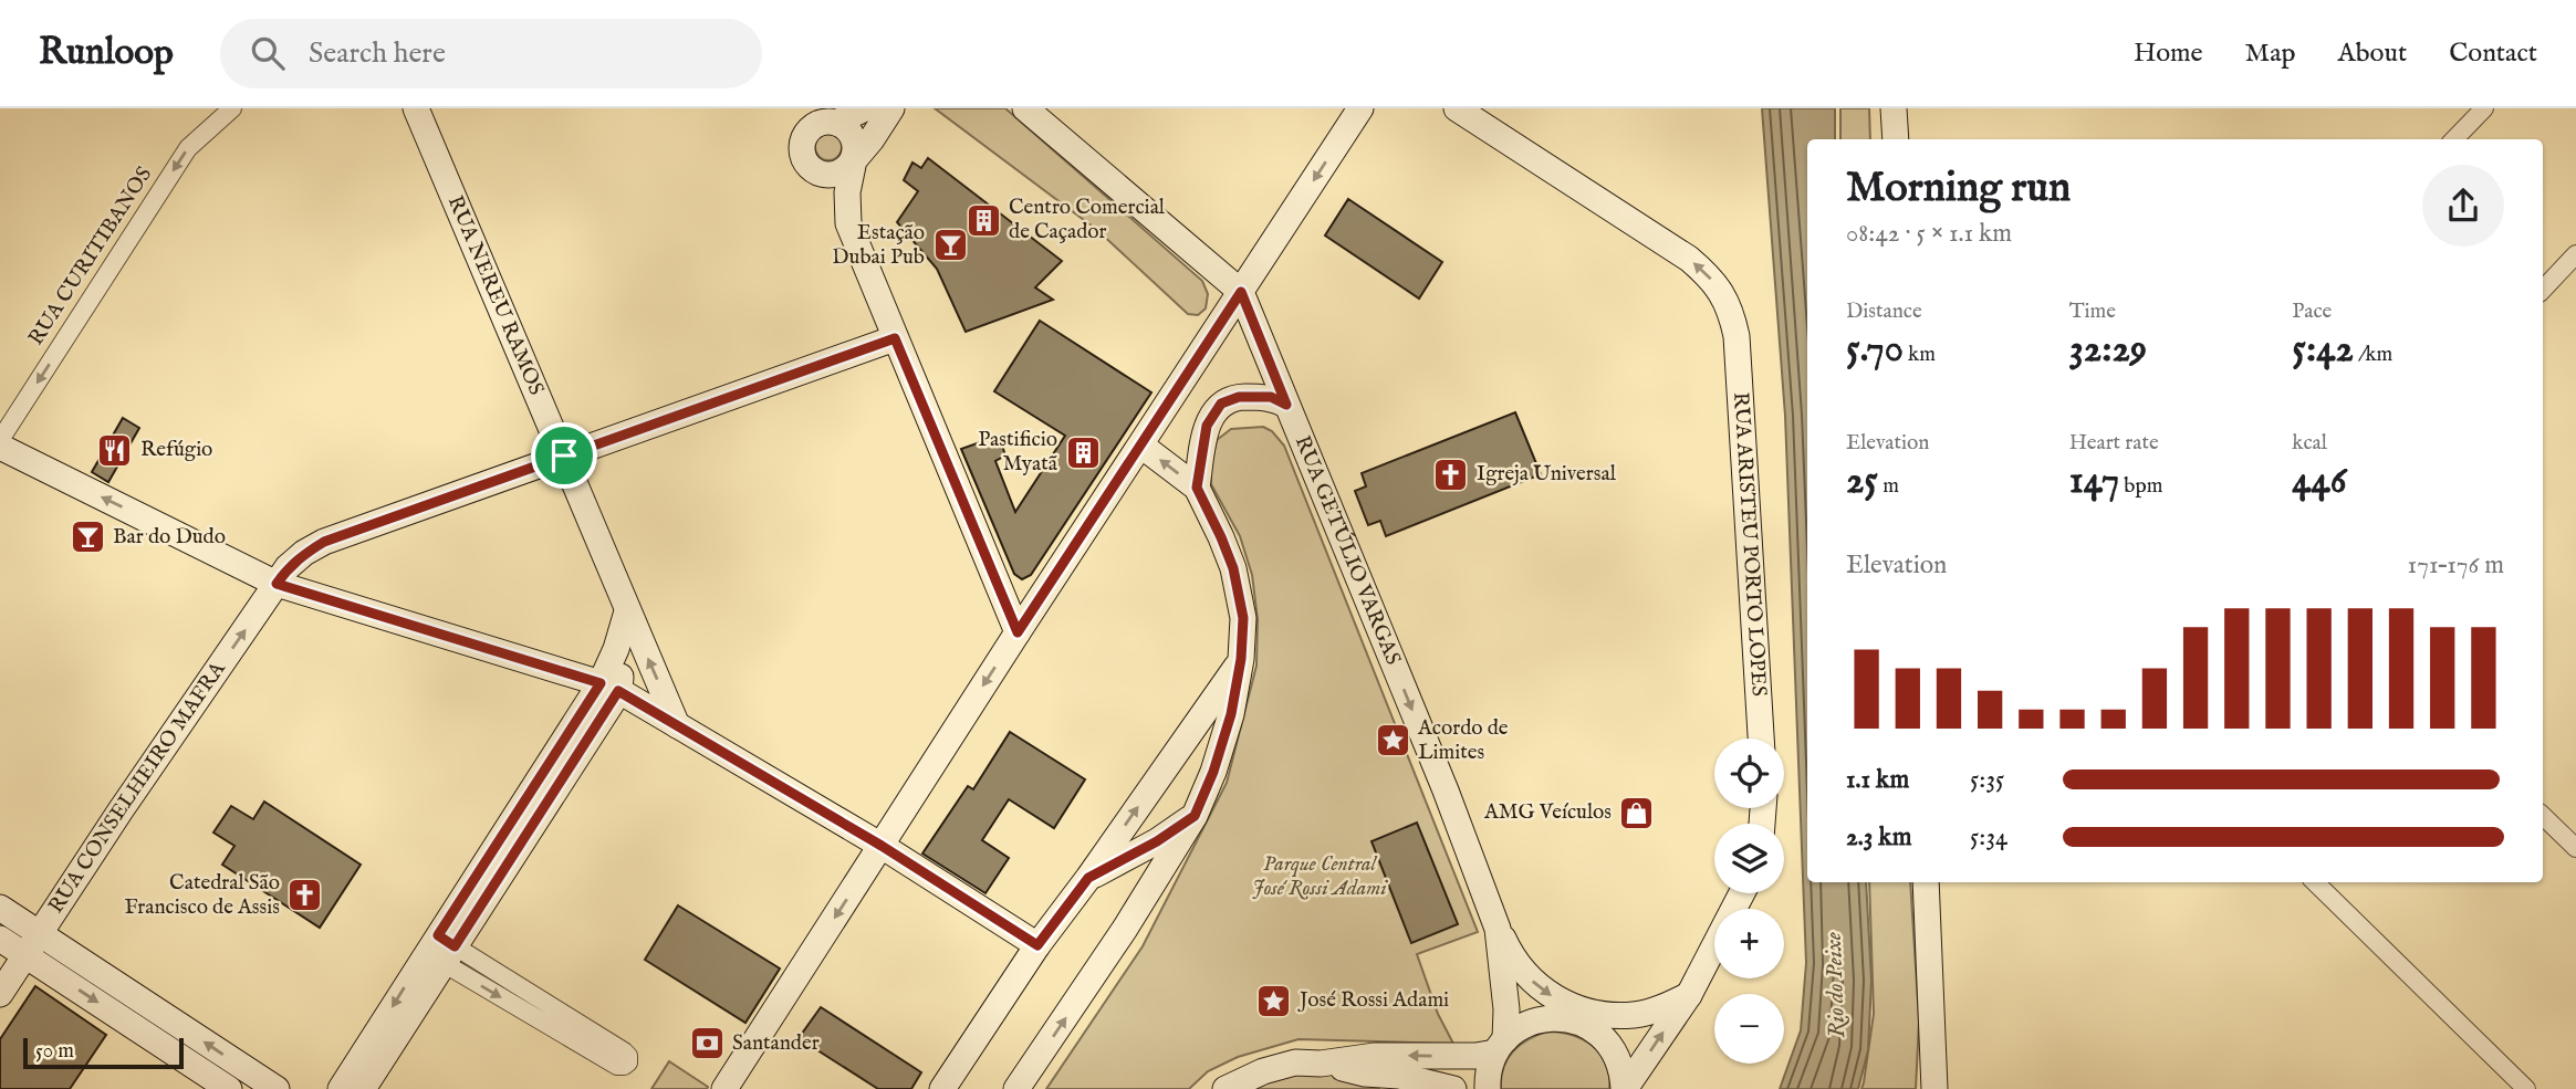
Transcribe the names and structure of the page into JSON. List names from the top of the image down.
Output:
{
  "streets": {
    "main road": [
      "RUA NEREU RAMOS",
      "RUA ARISTEU PORTO LOPES",
      "RUA GETÚLIO VARGAS",
      "RUA CONSELHEIRO MAFRA"
    ],
    "street": ["RUA CURITIBANOS"]
  },
  "crossings": [
    ["RUA NEREU RAMOS", "RUA CONSELHEIRO MAFRA"]
  ],
  "one_way": ["RUA CURITIBANOS", "RUA ARISTEU PORTO LOPES", "RUA CONSELHEIRO MAFRA"],
  "water": ["Rio do Peixe"],
  "parks": ["Parque Central José Rossi Adami"],
  "places": {
    "building": ["Centro Comercial de Caçador", "Pastificio Myatã"],
    "bar": ["Estação Dubai Pub", "Bar do Dudo"],
    "restaurant": ["Refúgio"],
    "church": ["Igreja Universal", "Catedral São Francisco de Assis"],
    "place": ["Acordo de Limites", "José Rossi Adami"],
    "shop": ["AMG Veículos"],
    "bank": ["Santander"]
  },
  "scale_bar": "50 m",
  "page": {
    "header": "Runloop",
    "search": "Search here",
    "nav": [
      "Home",
      "Map",
      "About",
      "Contact"
    ],
    "heading": ["Morning run", "08:42 · 5 × 1.1 km"],
    "stats": [
      ["Distance", "5.70 km"],
      ["Time", "32:29"],
      ["Pace", "5:42 /km"],
      ["Elevation", "25 m"],
      ["Heart rate", "147 bpm"],
      ["kcal", "446"]
    ],
    "chart": ["Elevation", "171–176 m"],
    "map_buttons": ["+", "−"],
    "list": [
      {
        "name": "1.1 km",
        "note": "5:35"
      },
      {
        "name": "2.3 km",
        "note": "5:34"
      }
    ],
    "scale": "50 m"
  }
}
